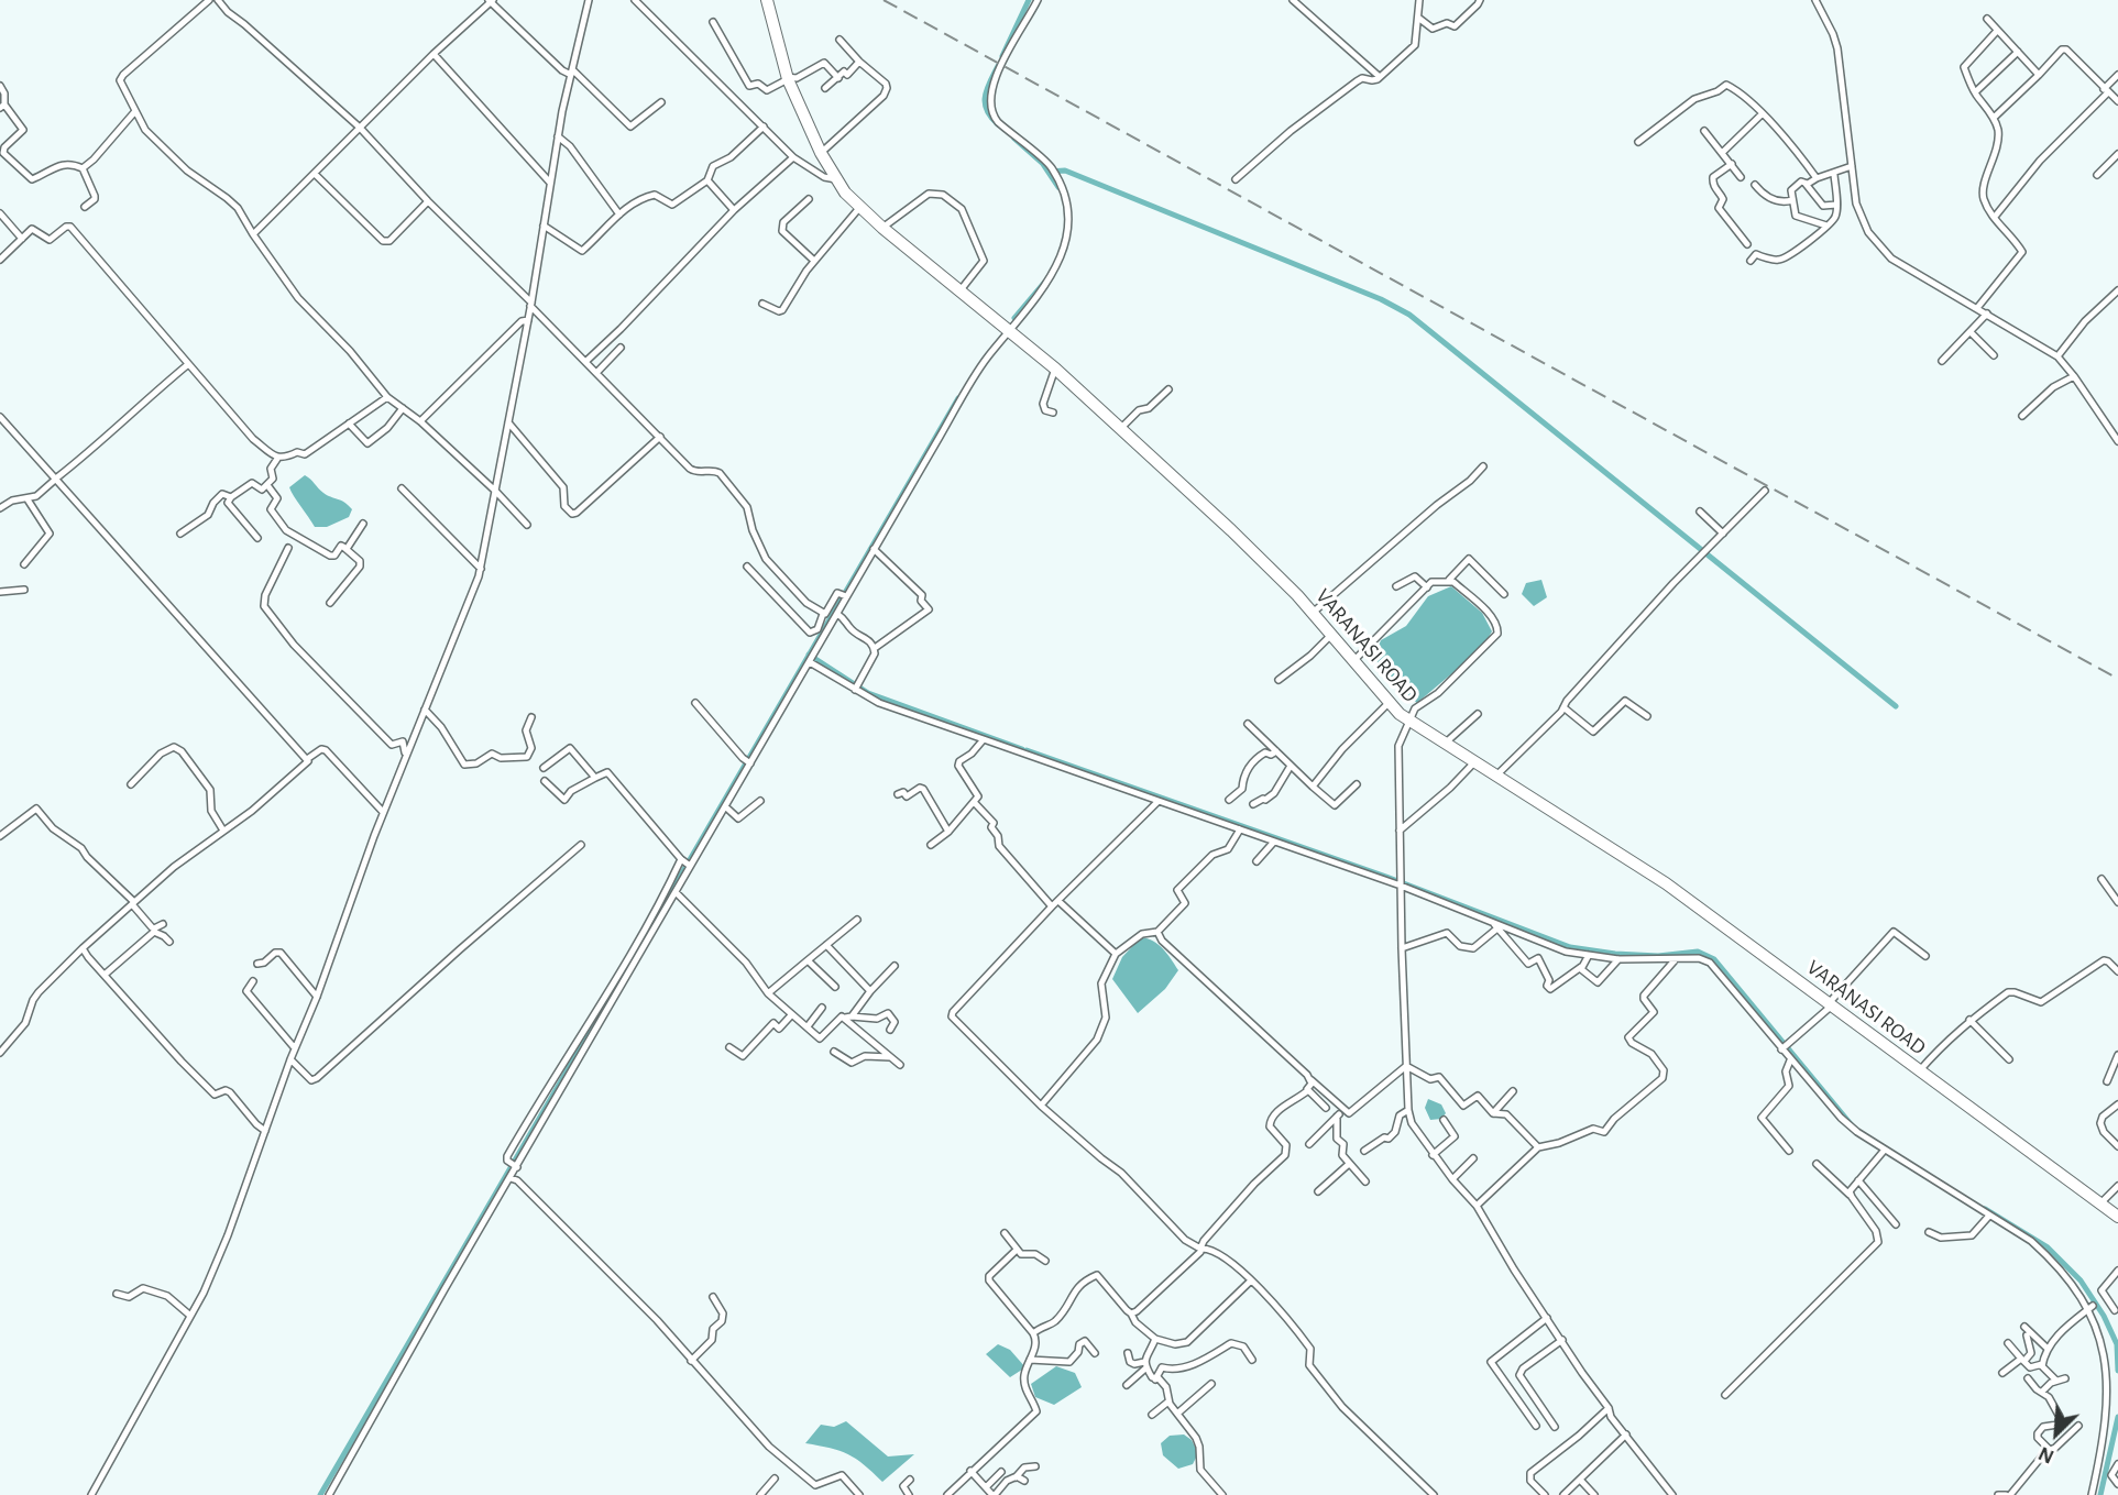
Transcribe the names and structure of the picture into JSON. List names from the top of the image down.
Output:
{
  "streets": {
    "highway": ["VARANASI ROAD"]
  },
  "north": "bottom left"
}
